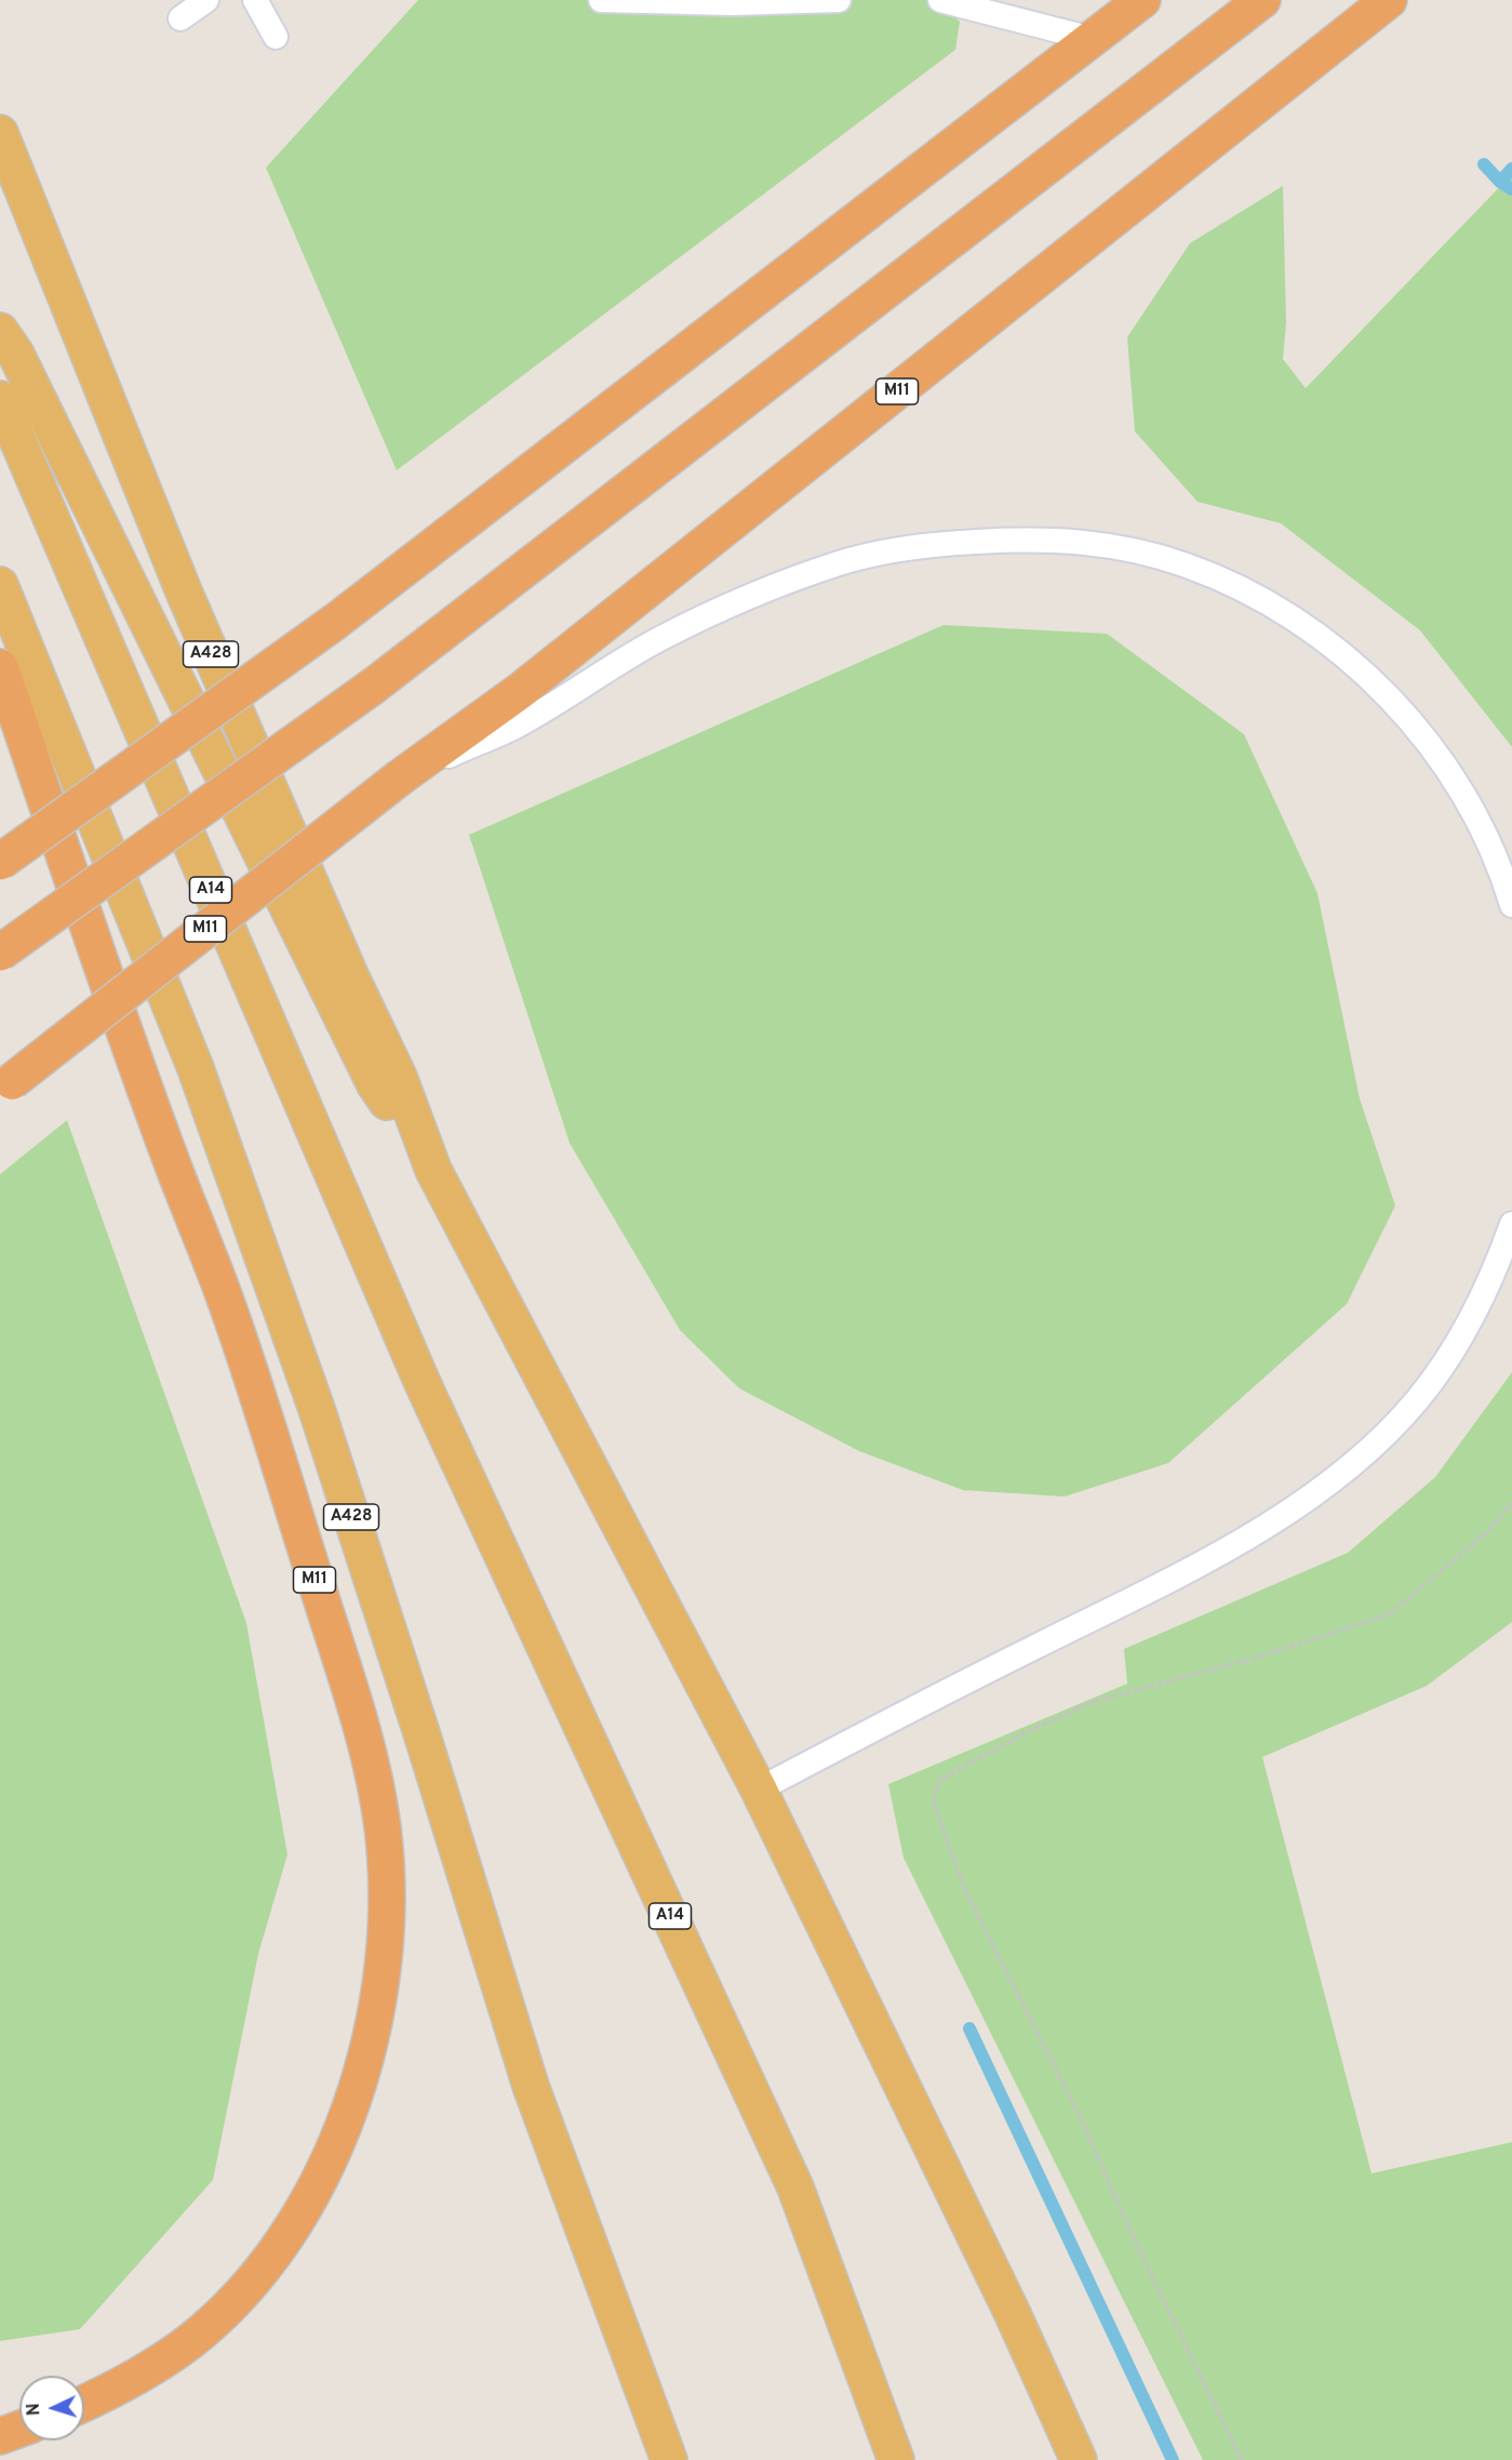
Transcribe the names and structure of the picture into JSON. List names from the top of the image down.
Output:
{
  "streets": {
    "highway": ["M11", "A428", "A14"]
  },
  "north": "left"
}
